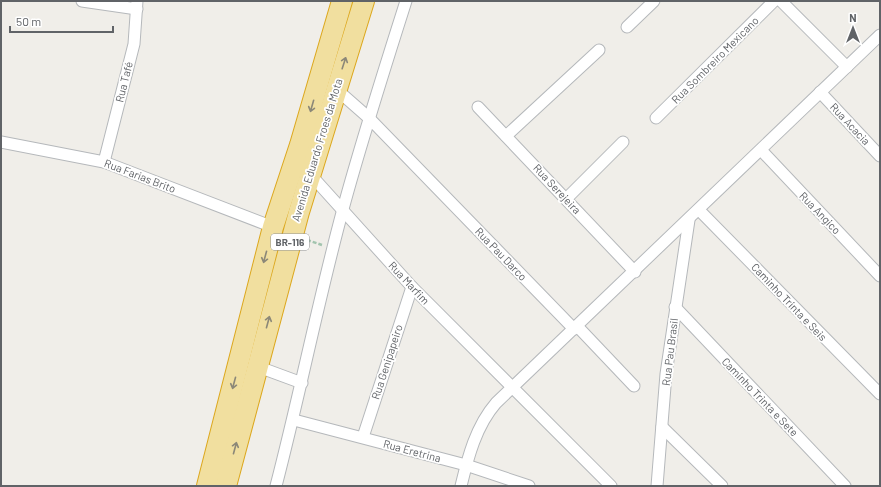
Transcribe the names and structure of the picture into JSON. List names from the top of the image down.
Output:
{
  "streets": {
    "highway": ["Avenida Eduardo Froes da Mota", "BR-116"],
    "street": [
      "Rua Sombreiro Mexicano",
      "Rua Tafé",
      "Rua Acacia",
      "Rua Farias Brito",
      "Rua Serejeira",
      "Rua Angico",
      "Rua Pau Darco",
      "Rua Marfim",
      "Caminho Trinta e Seis",
      "Rua Pau Brasil",
      "Rua Genipapeiro",
      "Caminho Trinta e Sete",
      "Rua Eretrina"
    ]
  },
  "crossings": [
    ["Rua Tafé", "Rua Farias Brito"],
    ["Avenida Eduardo Froes da Mota", "Rua Farias Brito"],
    ["Avenida Eduardo Froes da Mota", "Rua Pau Darco"],
    ["Avenida Eduardo Froes da Mota", "Rua Marfim"],
    ["Rua Marfim", "Rua Genipapeiro"],
    ["Rua Pau Brasil", "Caminho Trinta e Sete"],
    ["Rua Genipapeiro", "Rua Eretrina"]
  ],
  "scale_bar": "50 m",
  "north": "top"
}
